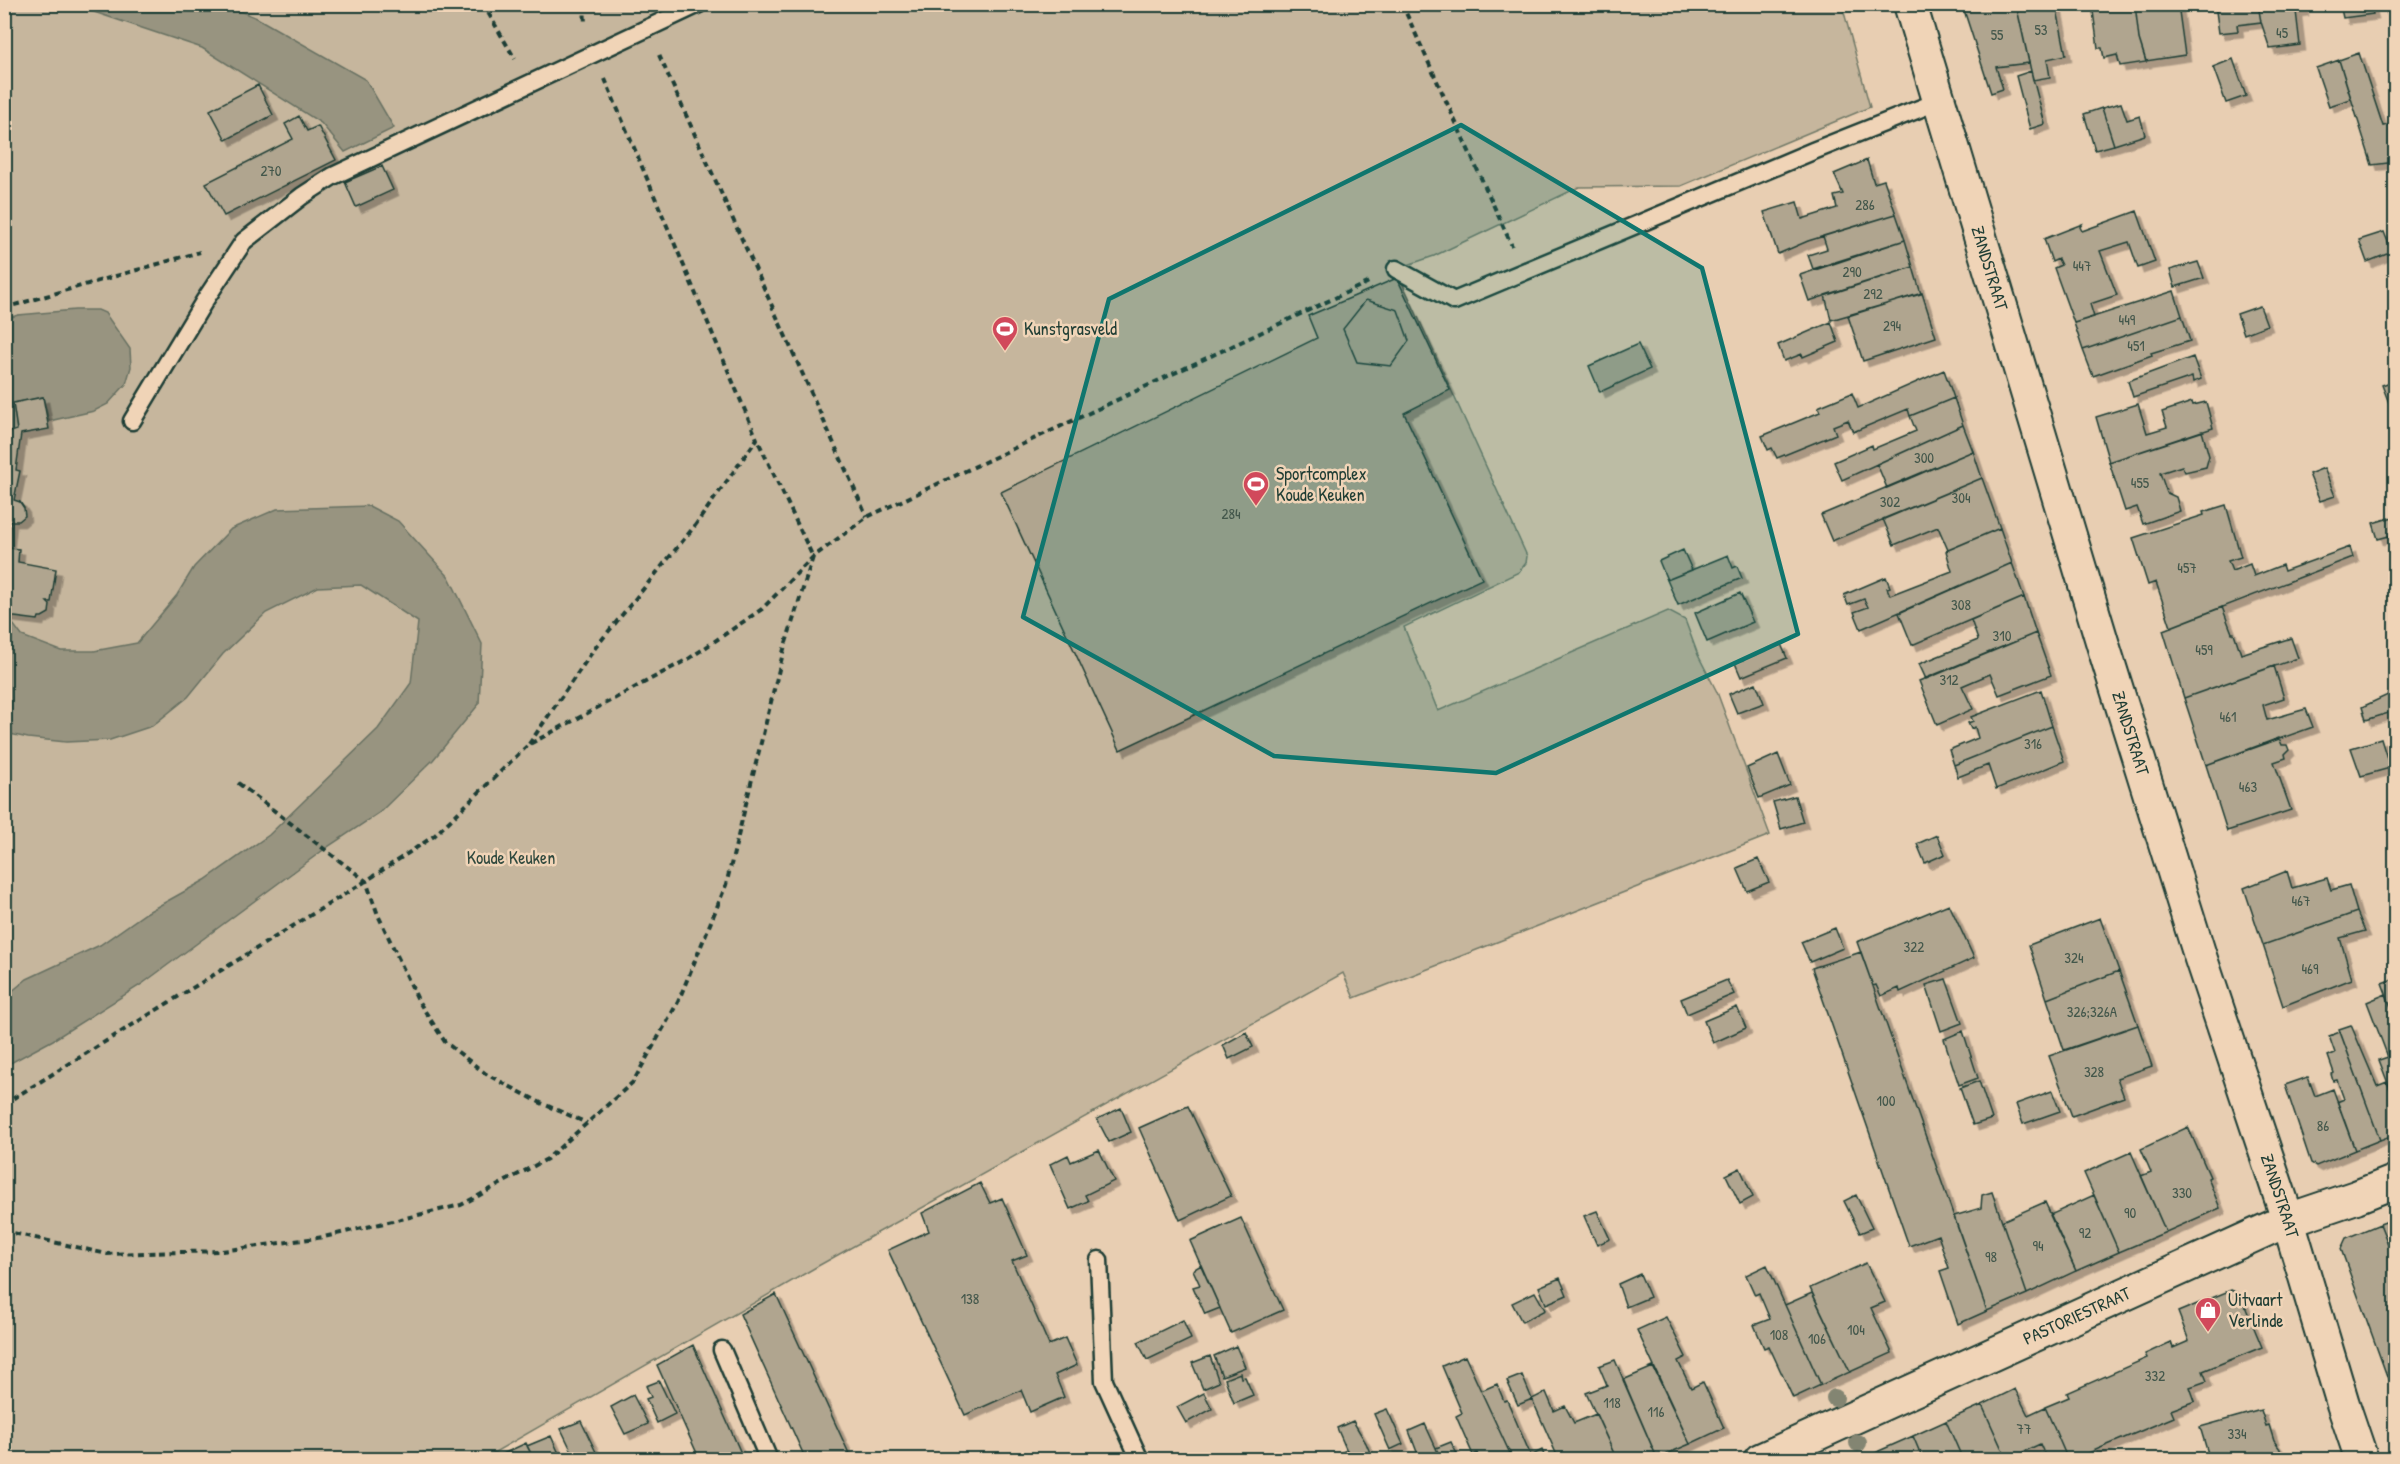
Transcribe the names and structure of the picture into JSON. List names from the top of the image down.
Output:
{
  "streets": {
    "street": ["ZANDSTRAAT", "PASTORIESTRAAT"]
  },
  "crossings": [
    ["ZANDSTRAAT", "PASTORIESTRAAT"]
  ],
  "parks": ["Koude Keuken"],
  "places": {
    "sports": ["Kunstgrasveld", "Sportcomplex Koude Keuken"],
    "shop": ["Uitvaart Verlinde"]
  },
  "house_numbers": [
    "53",
    "45",
    "55",
    "270",
    "286",
    "447",
    "290",
    "292",
    "449",
    "294",
    "451",
    "300",
    "455",
    "304",
    "302",
    "284",
    "457",
    "308",
    "310",
    "459",
    "312",
    "461",
    "316",
    "463",
    "467",
    "322",
    "324",
    "469",
    "326;326A",
    "328",
    "100",
    "86",
    "330",
    "90",
    "92",
    "94",
    "98",
    "138",
    "104",
    "108",
    "106",
    "332",
    "118",
    "116",
    "77",
    "334"
  ]
}
